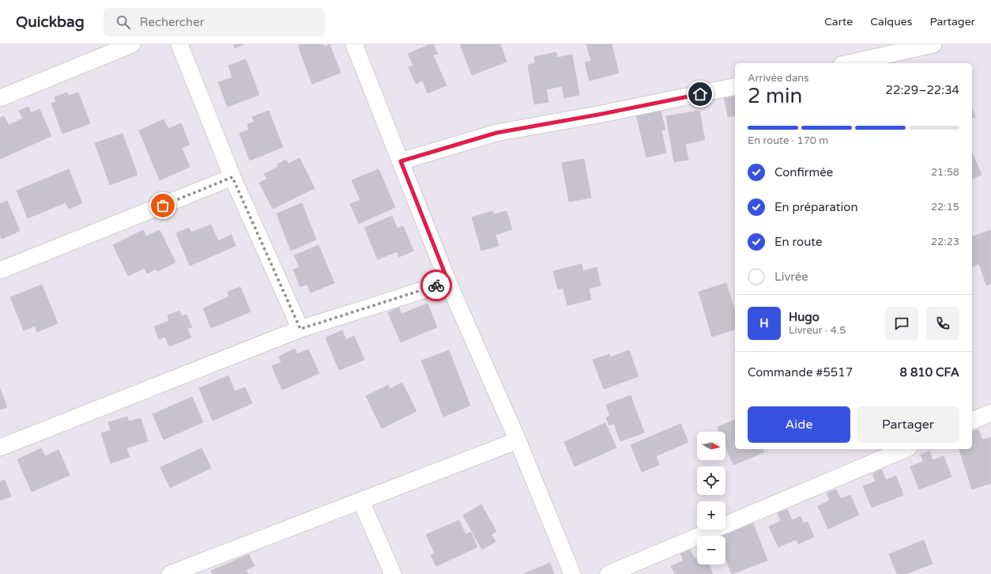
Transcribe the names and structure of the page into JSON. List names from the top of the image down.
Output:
{
  "north": "right",
  "page": {
    "header": "Quickbag",
    "search": "Rechercher",
    "nav": ["Carte", "Calques", "Partager"],
    "heading": ["2 min", "Arrivée dans", "22:29–22:34"],
    "panel": [
      "Hugo",
      "Livreur · 4.5",
      "Commande #5517",
      "8 810 CFA"
    ],
    "bar": "En route · 170 m",
    "list": [
      ["Confirmée", "21:58"],
      ["En préparation", "22:15"],
      ["En route", "22:23"],
      "Livrée"
    ],
    "round": "H",
    "buttons": ["Aide", "Partager"],
    "map_buttons": ["+", "−"]
  }
}
